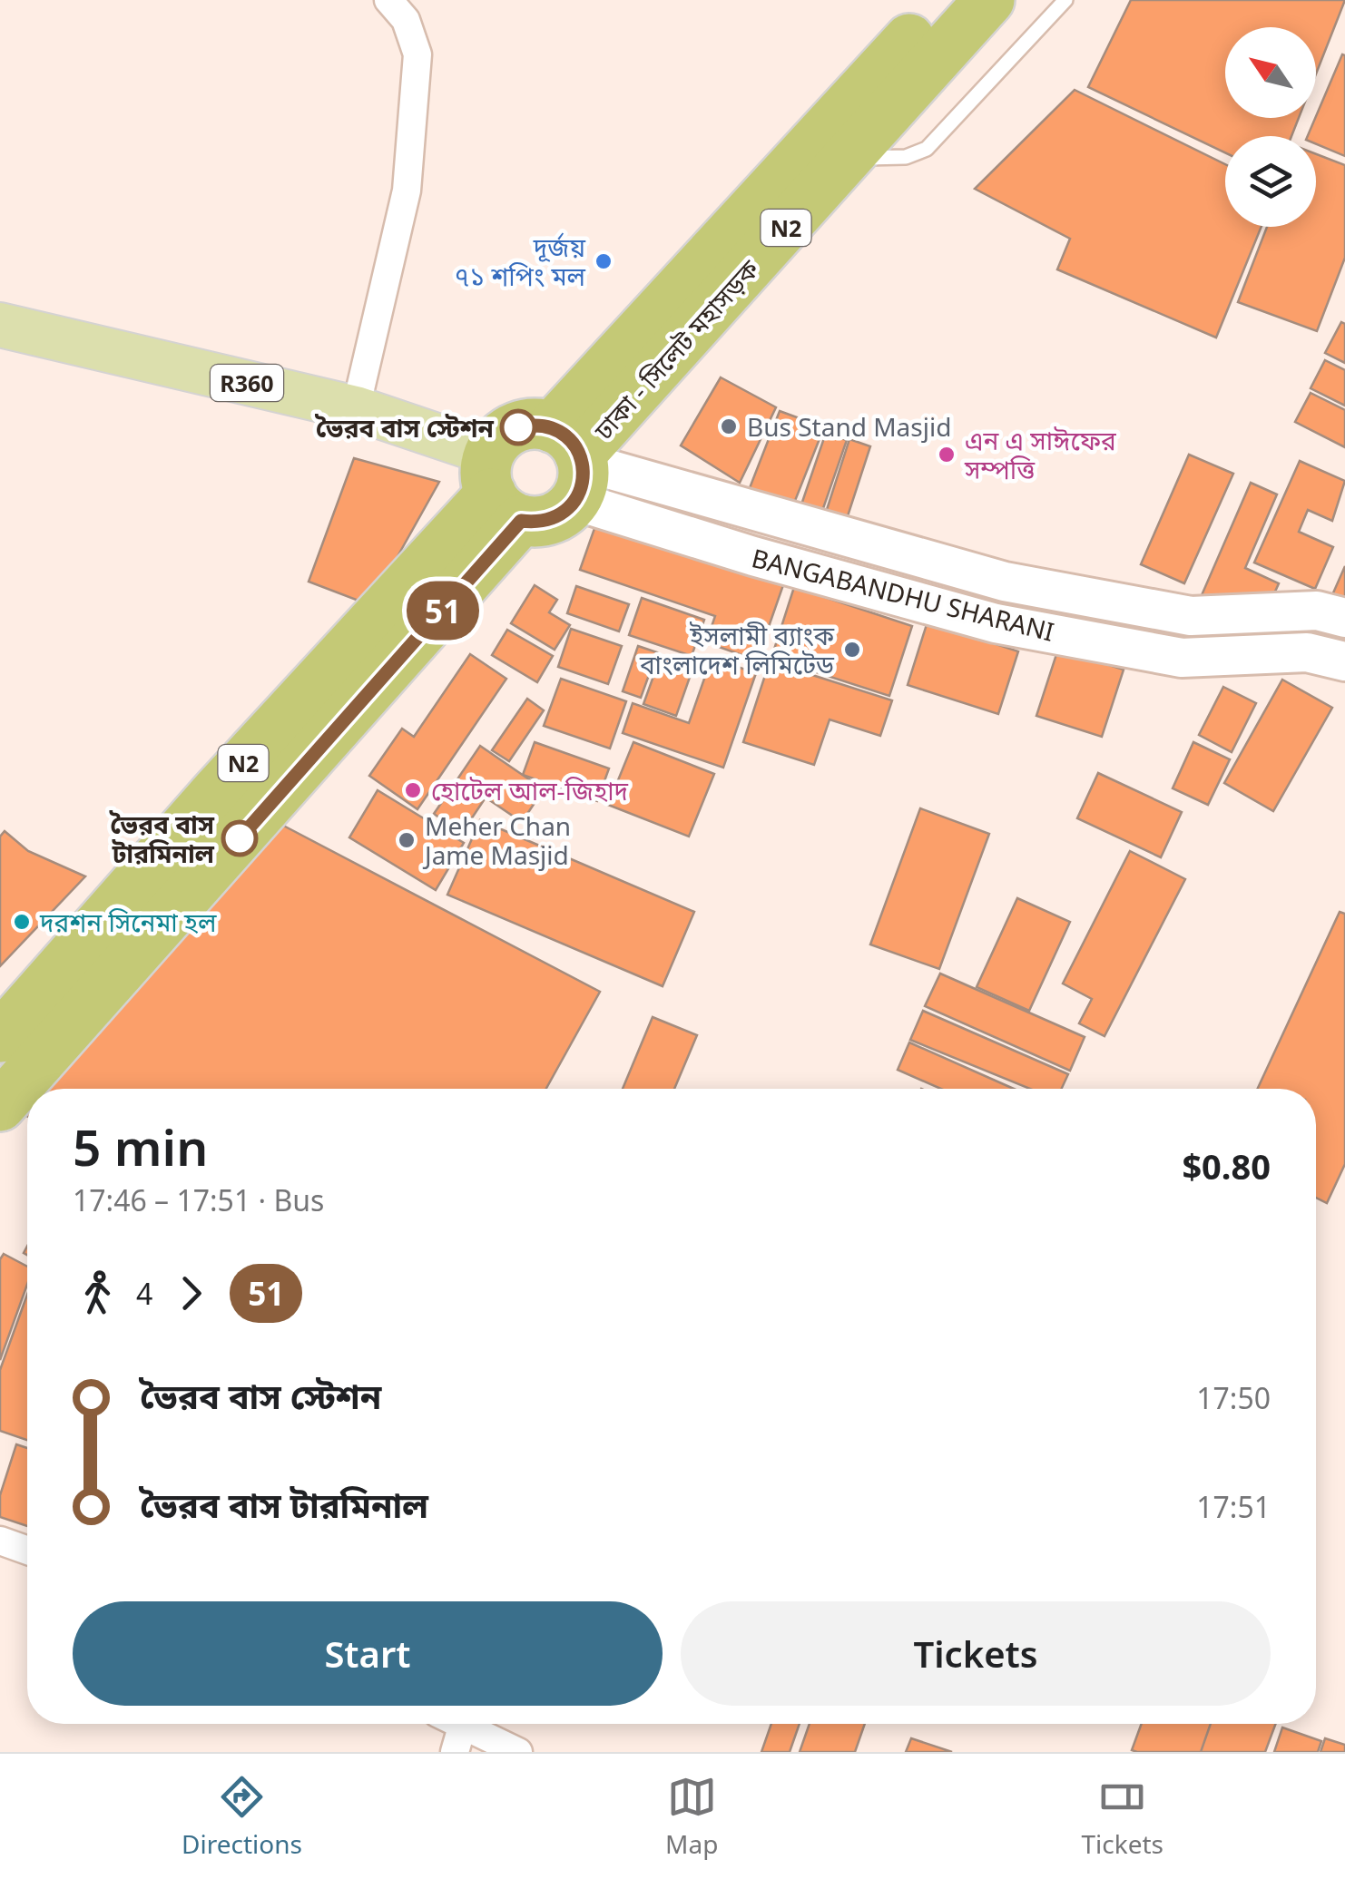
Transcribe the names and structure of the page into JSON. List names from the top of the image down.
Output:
{
  "streets": {
    "highway": ["N2", "ঢাকা - সিলেট মহাসড়ক"],
    "main road": ["R360"],
    "street": ["BANGABANDHU SHARANI"]
  },
  "crossings": [
    ["N2", "ঢাকা - সিলেট মহাসড়ক"],
    ["N2", "R360"],
    ["N2", "BANGABANDHU SHARANI"],
    ["ঢাকা - সিলেট মহাসড়ক", "BANGABANDHU SHARANI"]
  ],
  "places": [
    "দূর্জয় ৭১ শপিং মল",
    "Bus Stand Masjid",
    "ভৈরব বাস স্টেশন",
    "এন এ সাঈফের সম্পত্তি",
    "ইসলামী ব্যাংক বাংলাদেশ লিমিটেড",
    "হোটেল আল-জিহাদ",
    "ভৈরব বাস টারমিনাল",
    "Meher Chan Jame Masjid",
    "দরশন সিনেমা হল"
  ],
  "lines": ["bus line 51"],
  "north": "top left",
  "page": {
    "on_map": "51",
    "heading": ["5 min", "17:46 – 17:51 · Bus", "$0.80"],
    "legs": ["4", "51"],
    "list": [
      {
        "name": "ভৈরব বাস স্টেশন",
        "value": "17:50"
      },
      {
        "name": "ভৈরব বাস টারমিনাল",
        "value": "17:51"
      }
    ],
    "buttons": ["Start", "Tickets"],
    "tabs": ["Directions", "Map", "Tickets"]
  }
}
